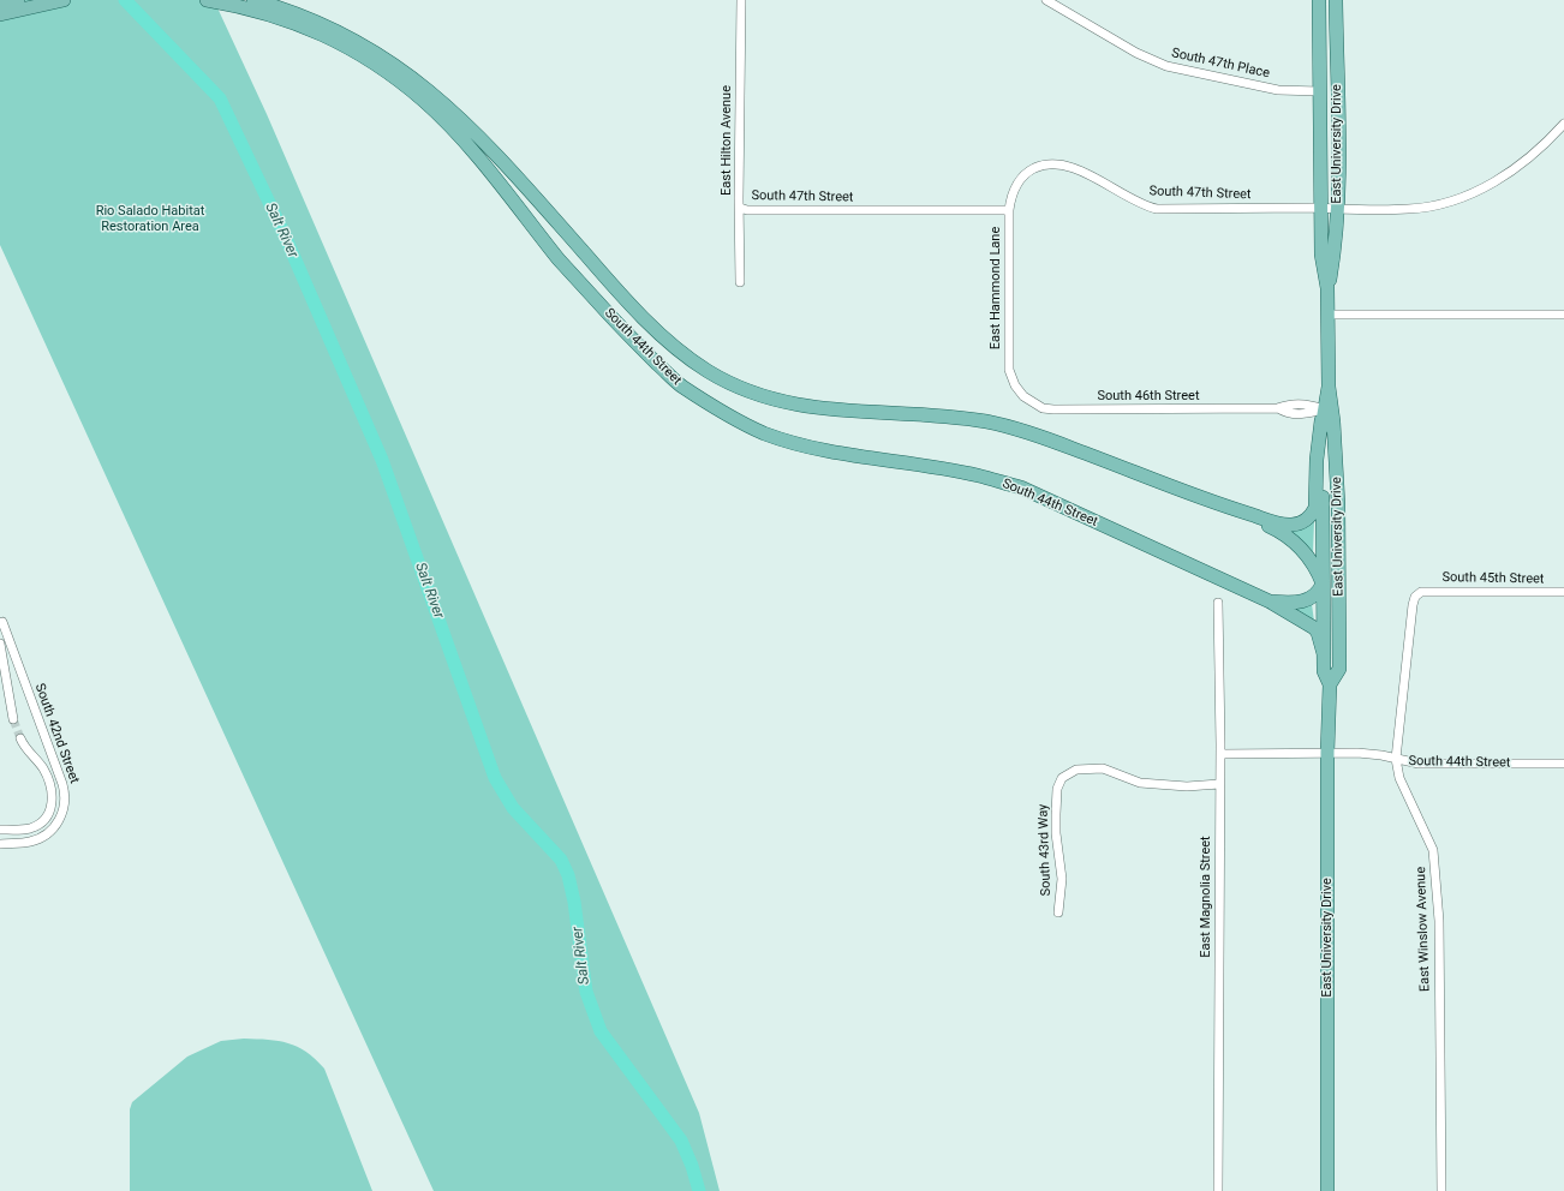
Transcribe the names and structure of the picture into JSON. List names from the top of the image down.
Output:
{
  "streets": {
    "main road": ["East University Drive", "South 44th Street"],
    "street": [
      "South 47th Place",
      "East Hilton Avenue",
      "South 47th Street",
      "East Hammond Lane",
      "South 46th Street",
      "South 45th Street",
      "South 42nd Street",
      "South 43rd Way",
      "East Magnolia Street",
      "East Winslow Avenue"
    ]
  },
  "crossings": [
    ["South 47th Place", "East University Drive"],
    ["East Hilton Avenue", "South 47th Street"],
    ["East University Drive", "South 47th Street"],
    ["East University Drive", "South 44th Street"],
    ["East University Drive", "South 46th Street"],
    ["South 47th Street", "East Hammond Lane"],
    ["East Hammond Lane", "South 46th Street"],
    ["South 44th Street", "East Winslow Avenue"],
    ["South 45th Street", "East Winslow Avenue"],
    ["South 43rd Way", "East Magnolia Street"]
  ],
  "water": ["Salt River"],
  "parks": ["Rio Salado Habitat Restoration Area"]
}
